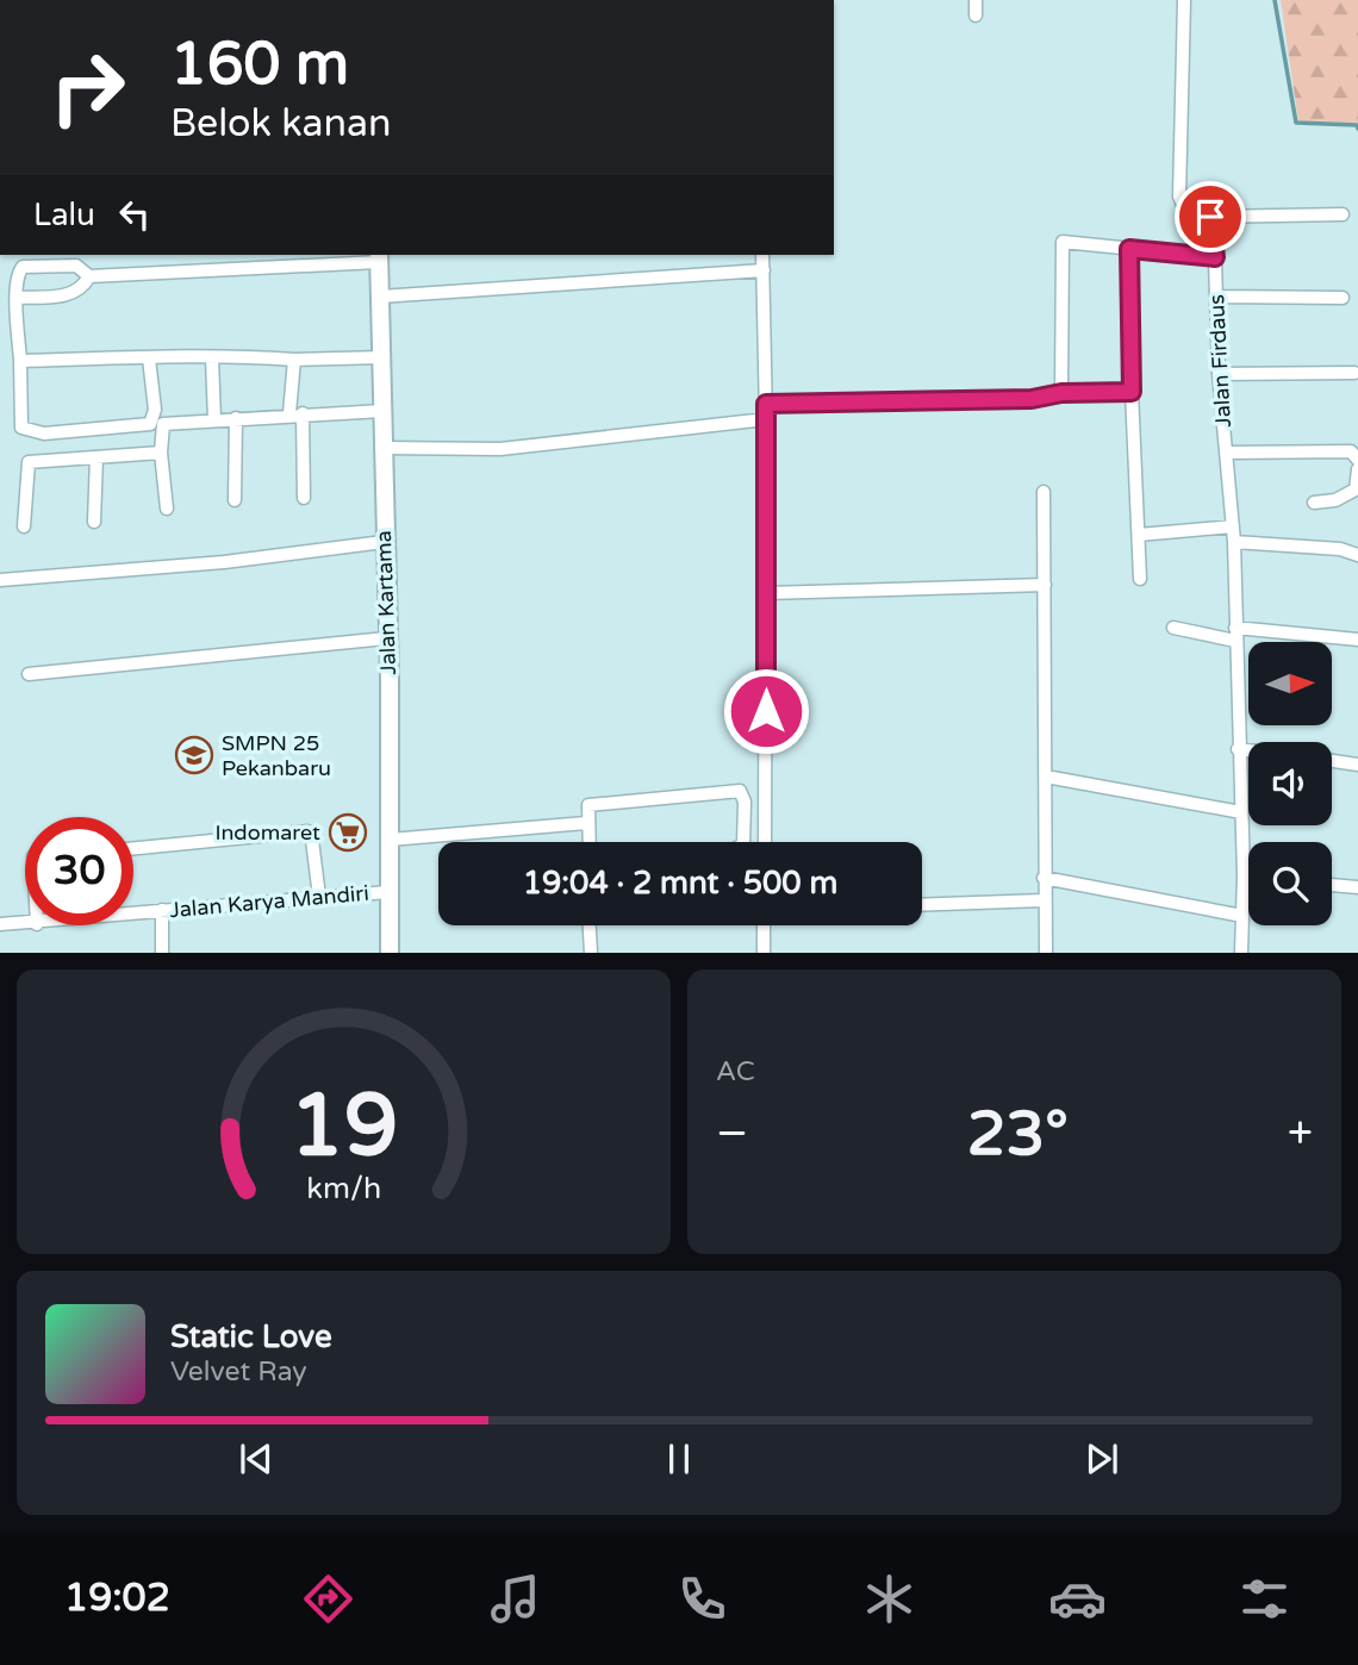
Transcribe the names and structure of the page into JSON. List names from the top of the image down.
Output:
{
  "streets": {
    "main road": ["Jalan Kartama"],
    "street": ["Jalan Firdaus", "Jalan Karya Mandiri"]
  },
  "crossings": [
    ["Jalan Kartama", "Jalan Karya Mandiri"]
  ],
  "places": {
    "school or university": ["SMPN 25 Pekanbaru"],
    "supermarket": ["Indomaret"]
  },
  "north": "right",
  "page": {
    "turn": ["160 m", "Belok kanan"],
    "then": "Lalu",
    "limit": "30",
    "trip": "19:04 · 2 mnt · 500 m",
    "tile": "AC",
    "heat": ["−", "23°", "+"],
    "song": ["Static Love", "Velvet Ray"],
    "tabs": "19:02",
    "gauge": ["19", "km/h"]
  }
}
